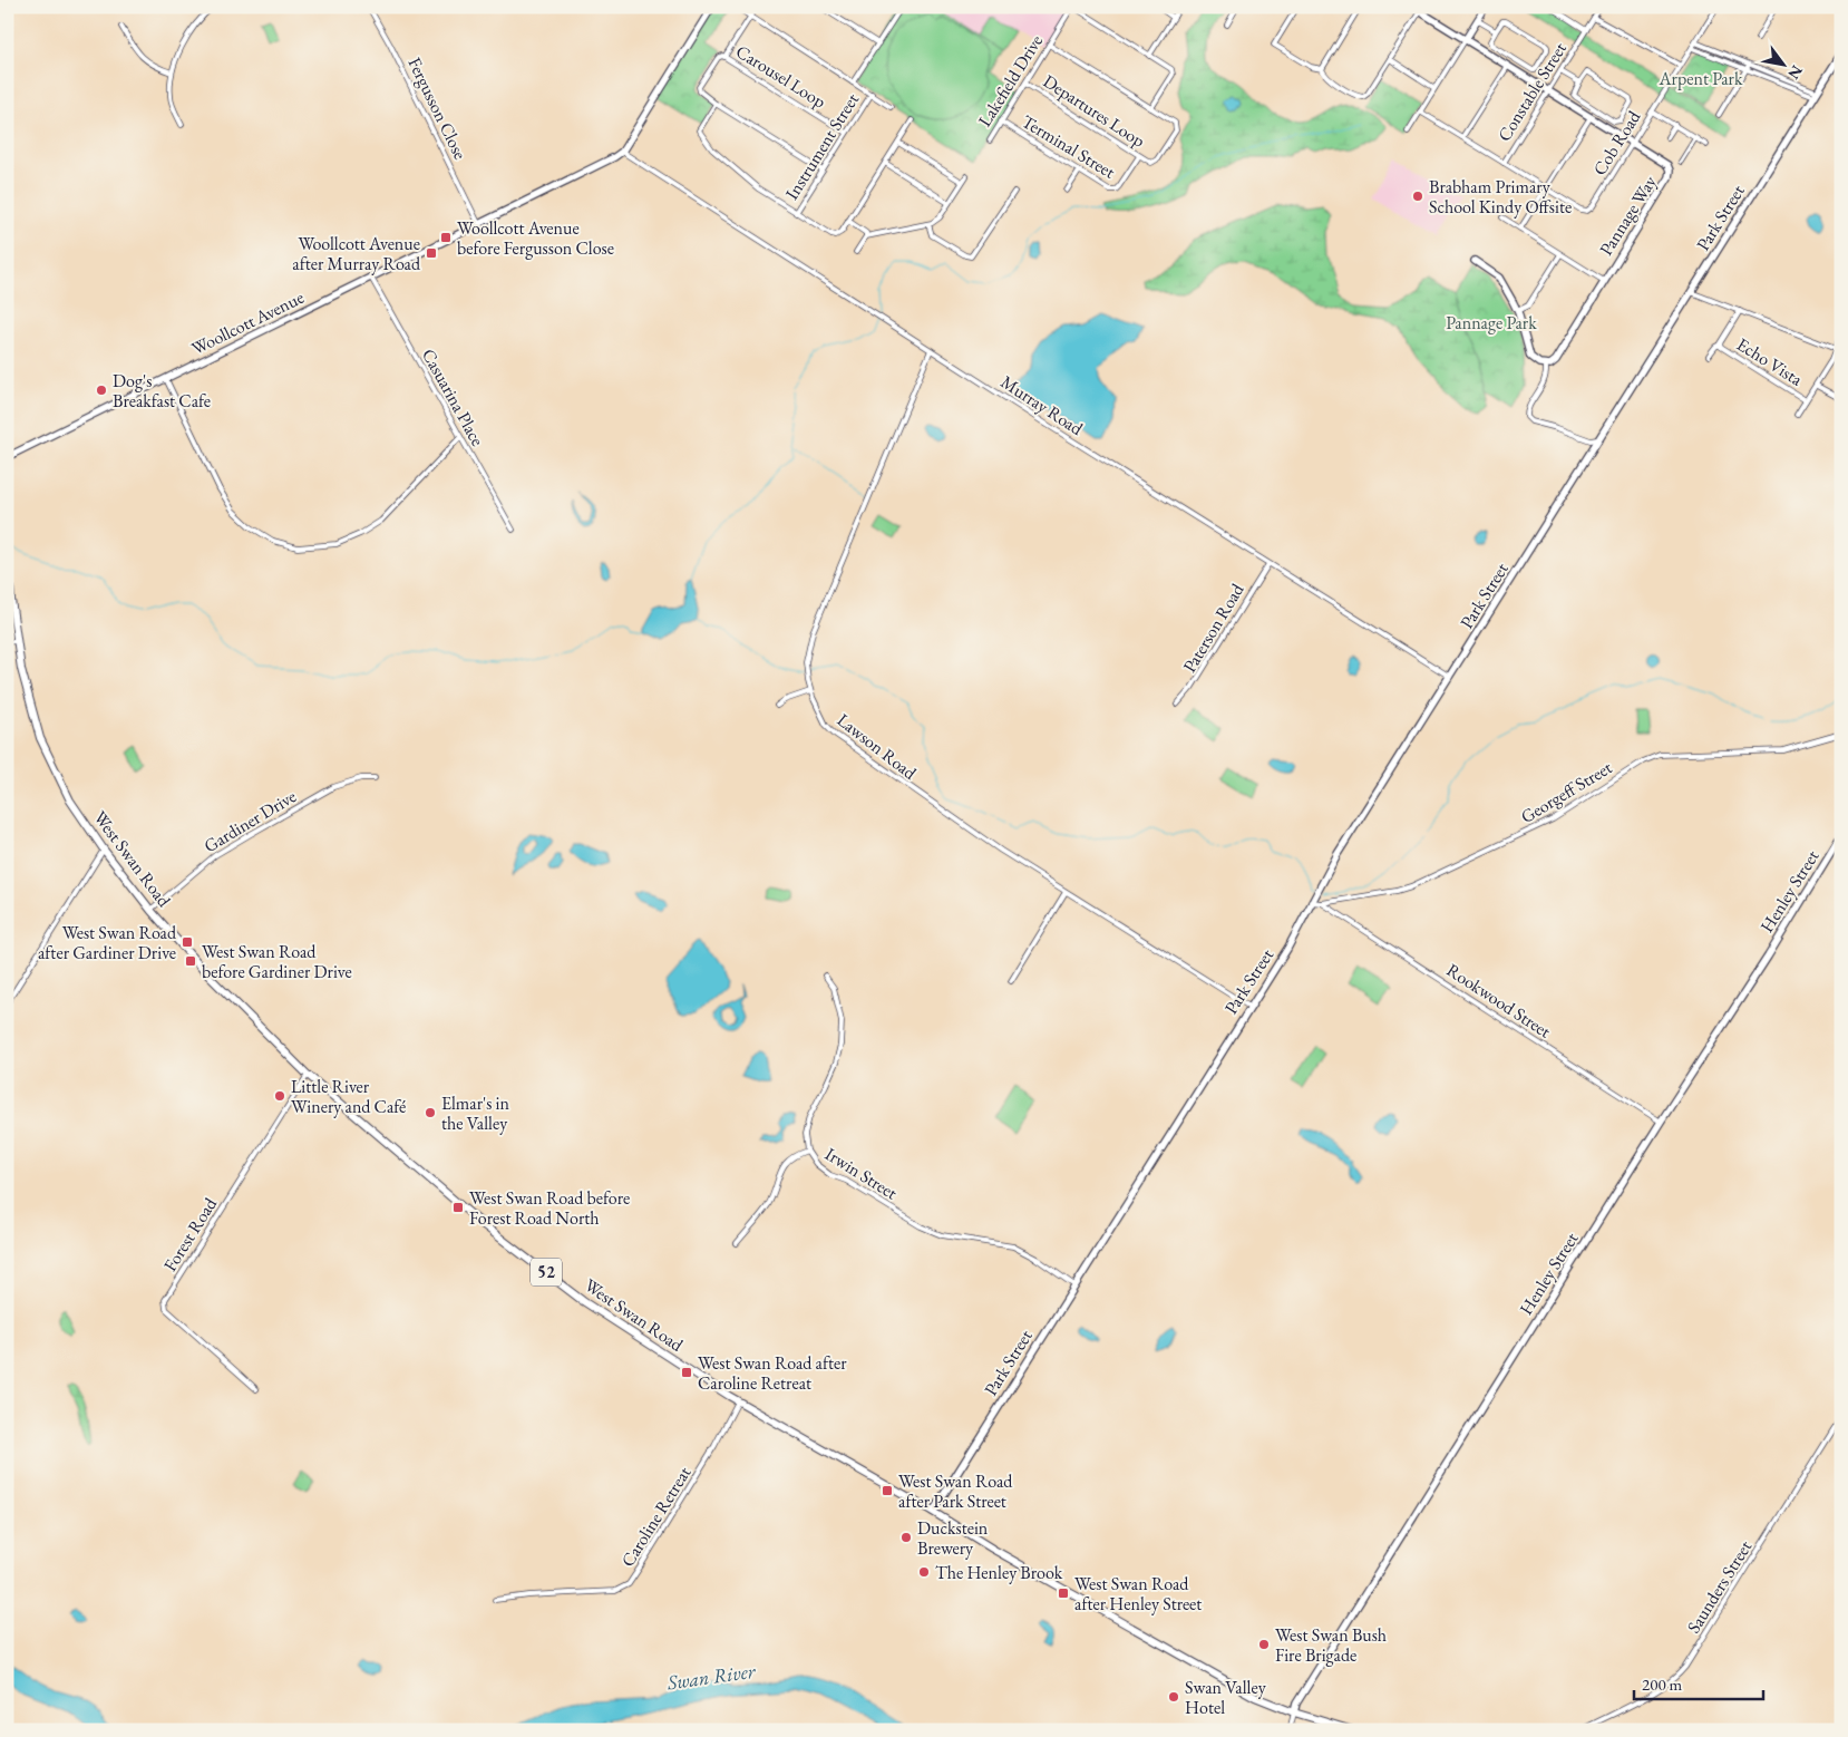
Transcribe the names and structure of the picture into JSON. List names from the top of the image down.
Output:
{
  "streets": {
    "main road": ["West Swan Road", "52"],
    "street": [
      "Carousel Loop",
      "Lakefield Drive",
      "Constable Street",
      "Fergusson Close",
      "Departures Loop",
      "Cob Road",
      "Instrument Street",
      "Terminal Street",
      "Pannage Way",
      "Park Street",
      "Woollcott Avenue",
      "Echo Vista",
      "Casuarina Place",
      "Murray Road",
      "Paterson Road",
      "Lawson Road",
      "Georgeff Street",
      "Gardiner Drive",
      "Henley Street",
      "Rookwood Street",
      "Irwin Street",
      "Forest Road",
      "Caroline Retreat",
      "Saunders Street"
    ]
  },
  "crossings": [
    ["Carousel Loop", "Instrument Street"],
    ["Lakefield Drive", "Departures Loop"],
    ["Lakefield Drive", "Terminal Street"],
    ["Constable Street", "Cob Road"],
    ["Constable Street", "Pannage Way"],
    ["Fergusson Close", "Woollcott Avenue"],
    ["Departures Loop", "Terminal Street"],
    ["Cob Road", "Pannage Way"],
    ["Park Street", "Murray Road"],
    ["Park Street", "Lawson Road"],
    ["Park Street", "Georgeff Street"],
    ["Park Street", "West Swan Road"],
    ["Park Street", "Irwin Street"],
    ["Woollcott Avenue", "Casuarina Place"],
    ["Woollcott Avenue", "Murray Road"],
    ["Murray Road", "Paterson Road"],
    ["Murray Road", "Lawson Road"],
    ["Georgeff Street", "Rookwood Street"],
    ["Gardiner Drive", "West Swan Road"],
    ["West Swan Road", "Henley Street"],
    ["West Swan Road", "Forest Road"],
    ["West Swan Road", "Caroline Retreat"],
    ["Henley Street", "Rookwood Street"]
  ],
  "water": ["Swan River"],
  "parks": ["Arpent Park", "Pannage Park"],
  "places": {
    "other": [
      "Brabham Primary School Kindy Offsite",
      "Dog's Breakfast Cafe",
      "Little River Winery and Café",
      "Elmar's in the Valley",
      "Duckstein Brewery",
      "The Henley Brook",
      "West Swan Bush Fire Brigade",
      "Swan Valley Hotel"
    ],
    "transit": [
      "Woollcott Avenue before Fergusson Close",
      "Woollcott Avenue after Murray Road",
      "West Swan Road after Gardiner Drive",
      "West Swan Road before Gardiner Drive",
      "West Swan Road before Forest Road North",
      "West Swan Road after Caroline Retreat",
      "West Swan Road after Park Street",
      "West Swan Road after Henley Street"
    ]
  },
  "scale_bar": "200 m",
  "north": "bottom right"
}
